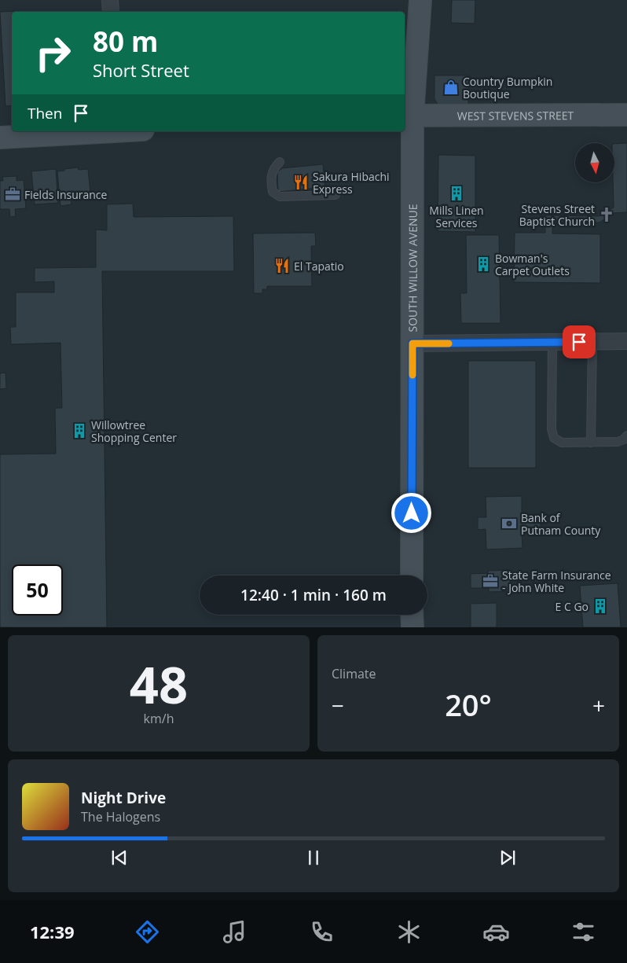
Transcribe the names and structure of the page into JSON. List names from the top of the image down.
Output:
{
  "streets": {
    "main road": ["WEST STEVENS STREET", "SOUTH WILLOW AVENUE"]
  },
  "crossings": [
    ["WEST STEVENS STREET", "SOUTH WILLOW AVENUE"]
  ],
  "places": {
    "shop": ["Country Bumpkin Boutique"],
    "restaurant": ["Sakura Hibachi Express", "El Tapatio"],
    "building": [
      "Mills Linen Services",
      "Bowman's Carpet Outlets",
      "Willowtree Shopping Center",
      "E C Go"
    ],
    "office": ["Fields Insurance", "State Farm Insurance - John White"],
    "church": ["Stevens Street Baptist Church"],
    "bank": ["Bank of Putnam County"]
  },
  "north": "bottom",
  "page": {
    "turn": ["80 m", "Short Street"],
    "then": "Then",
    "limit": "50",
    "trip": "12:40 · 1 min · 160 m",
    "tile": [
      ["48", "km/h"],
      "Climate"
    ],
    "heat": ["−", "20°", "+"],
    "song": ["Night Drive", "The Halogens"],
    "tabs": "12:39"
  }
}
